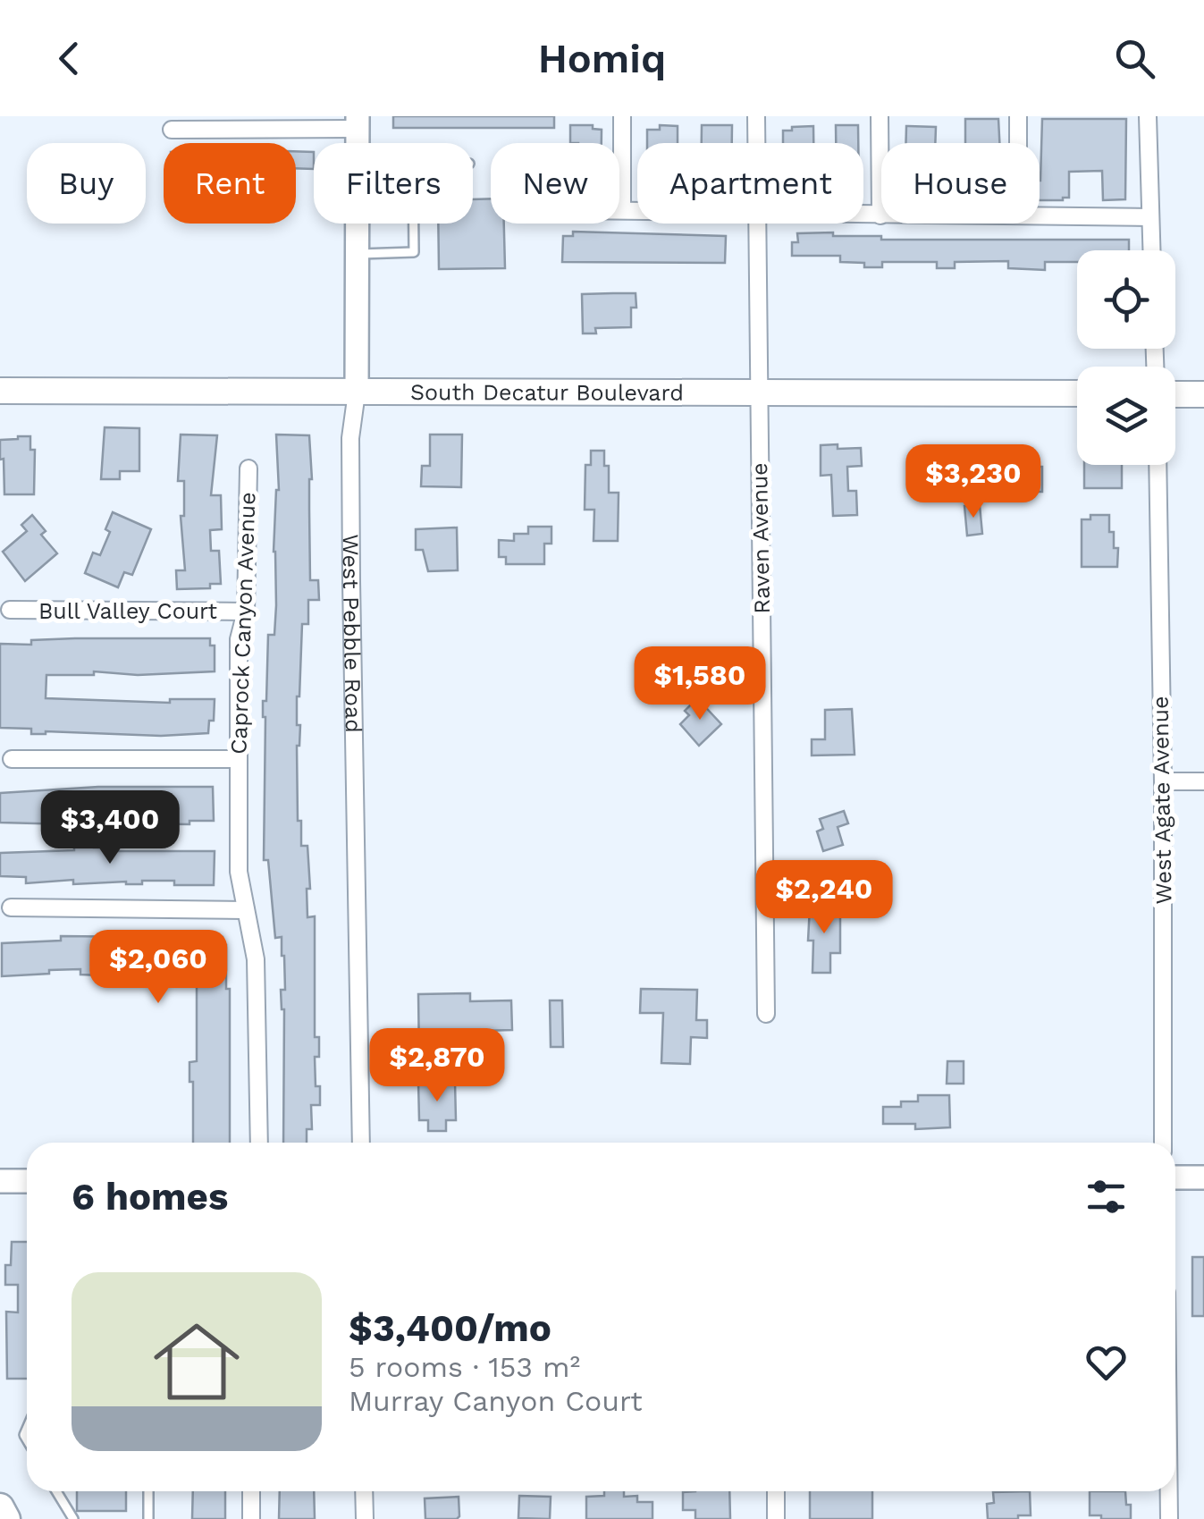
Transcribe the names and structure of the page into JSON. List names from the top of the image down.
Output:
{
  "streets": {
    "main road": ["South Decatur Boulevard"],
    "street": [
      "Raven Avenue",
      "Bull Valley Court",
      "Caprock Canyon Avenue",
      "West Pebble Road",
      "West Agate Avenue"
    ]
  },
  "crossings": [
    ["South Decatur Boulevard", "Raven Avenue"],
    ["South Decatur Boulevard", "West Pebble Road"],
    ["Bull Valley Court", "Caprock Canyon Avenue"]
  ],
  "page": {
    "header": "Homiq",
    "chip": [
      "Buy",
      "Rent",
      "Filters",
      "New",
      "Apartment",
      "House"
    ],
    "price": [
      "$3,230",
      "$1,580",
      "$3,400",
      "$2,240",
      "$2,060",
      "$2,870"
    ],
    "heading": "6 homes",
    "list": [
      {
        "name": "$3,400/mo",
        "note": "5 rooms · 153 m² · Murray Canyon Court"
      }
    ]
  }
}
